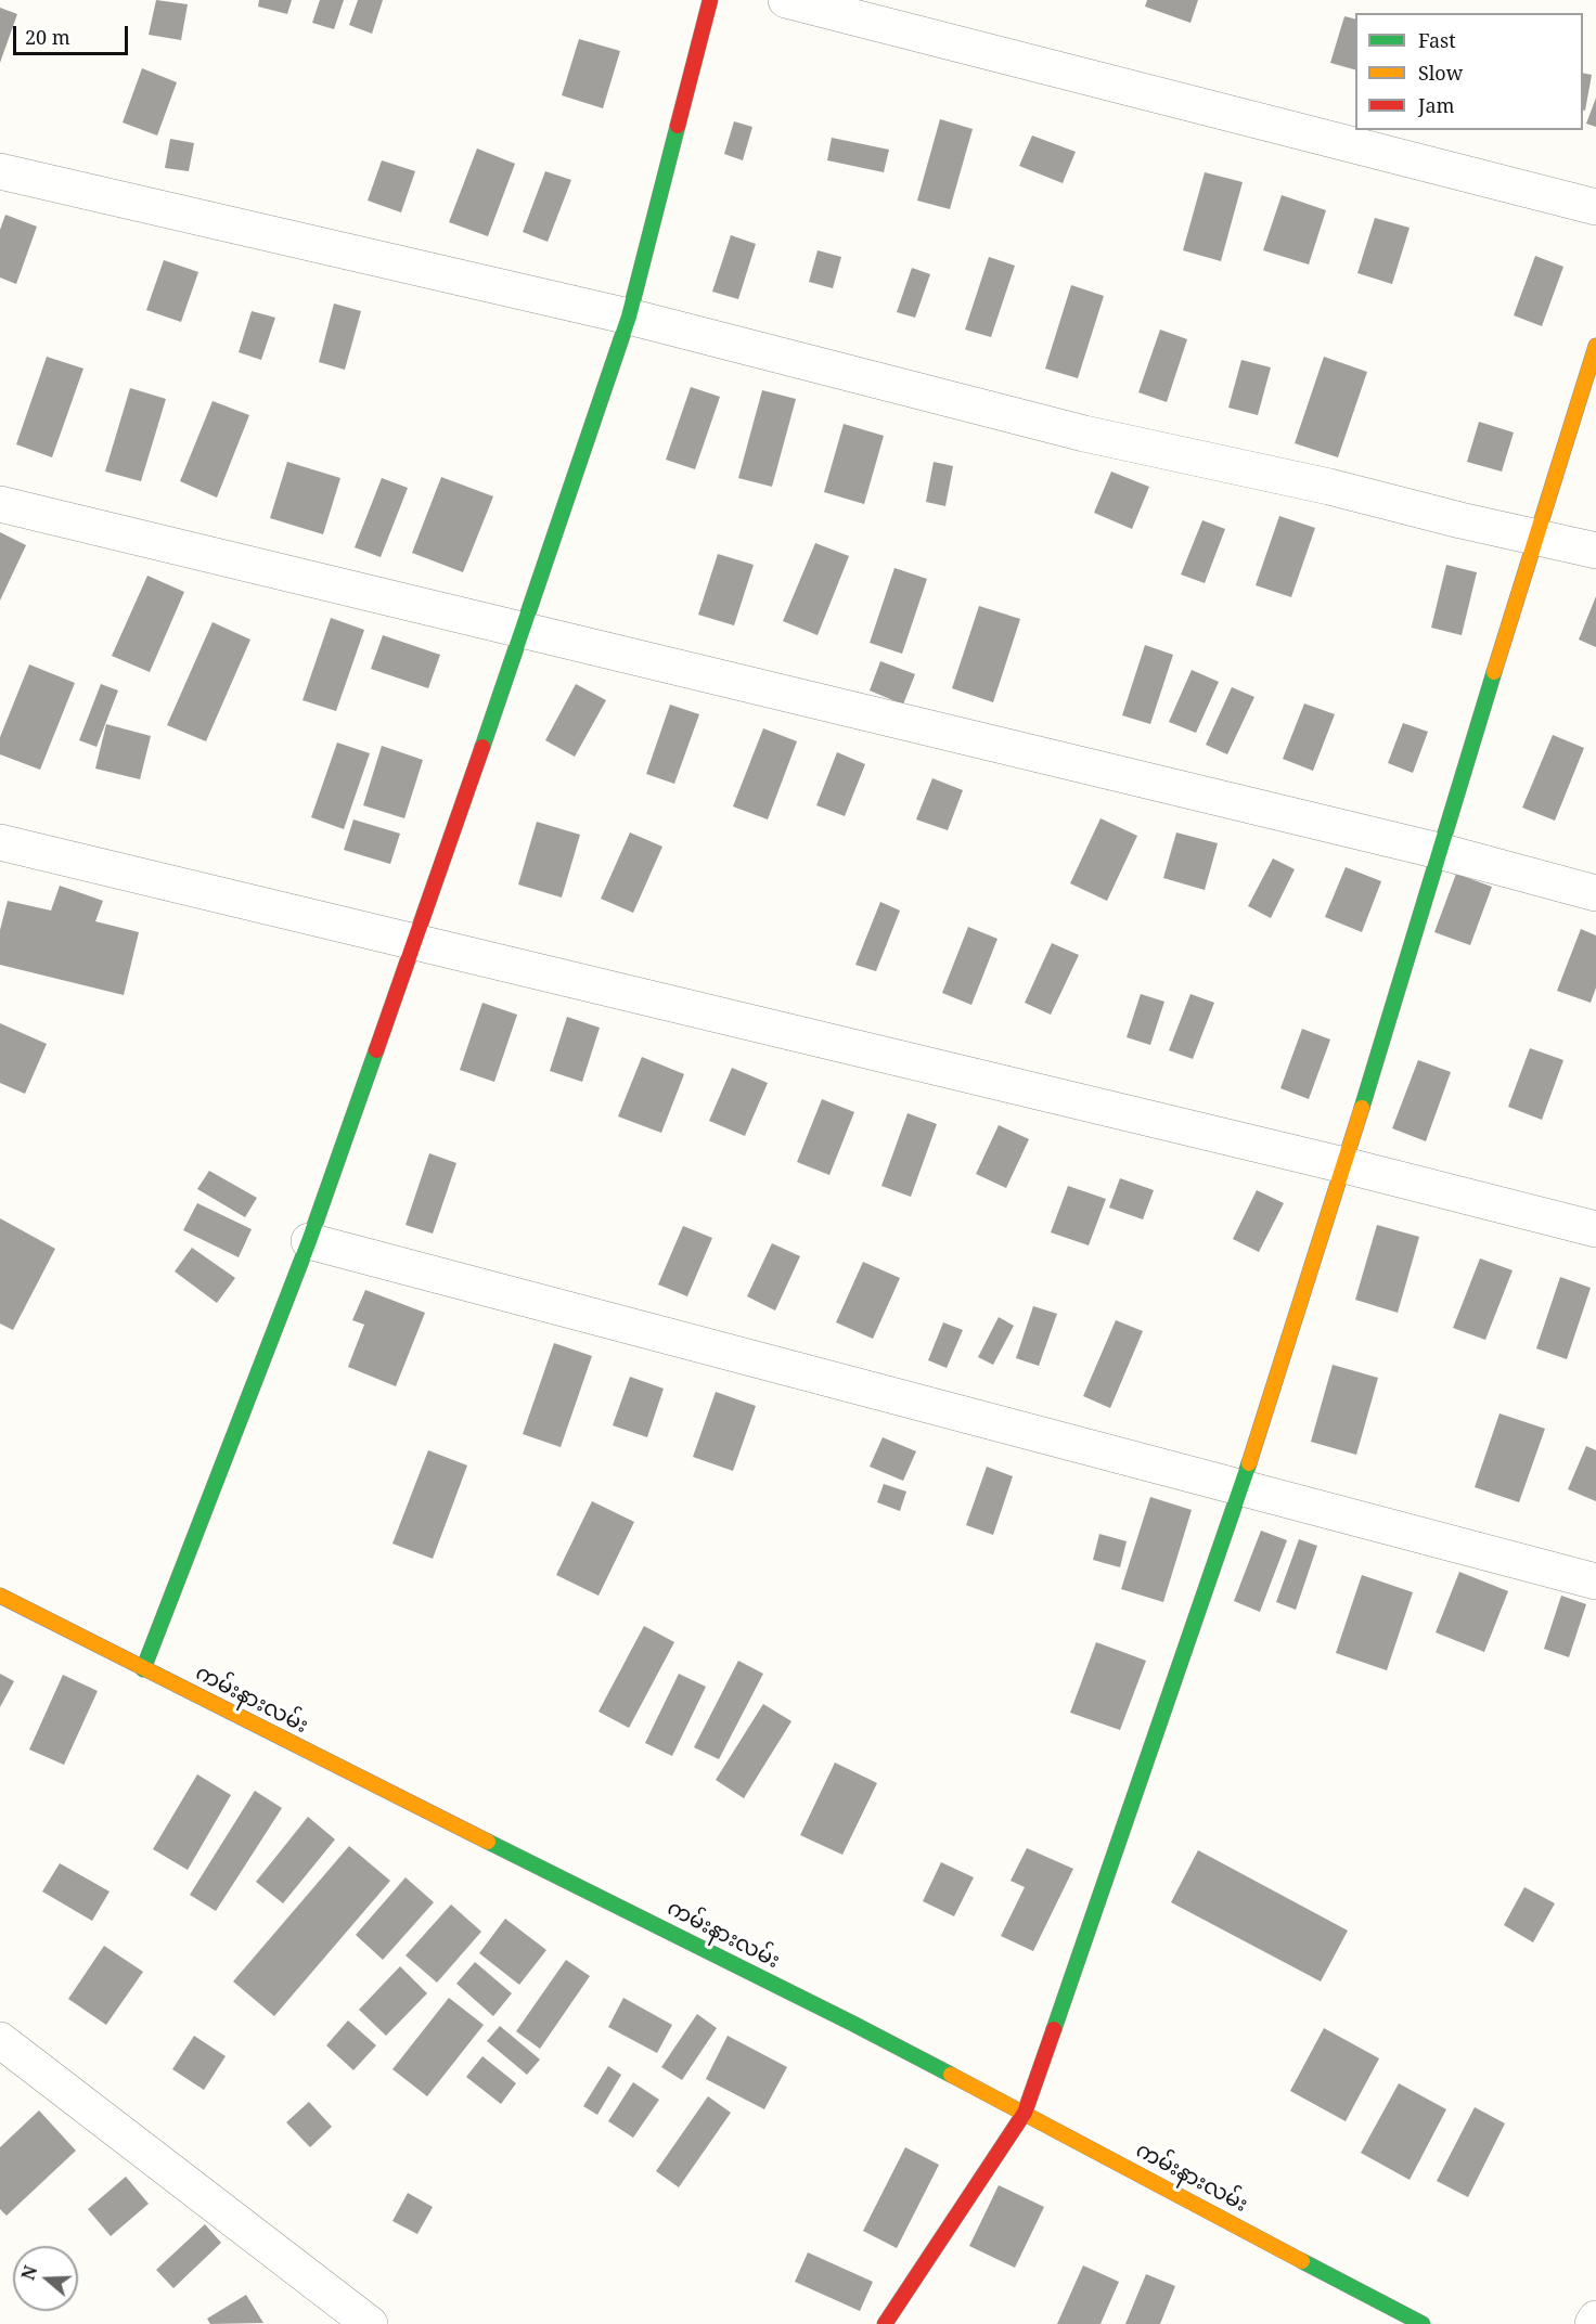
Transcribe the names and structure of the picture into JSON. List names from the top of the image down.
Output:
{
  "streets": {
    "street": ["ကမ်းနားလမ်း"]
  },
  "legend": ["Fast", "Slow", "Jam"],
  "scale_bar": "20 m",
  "north": "left"
}
